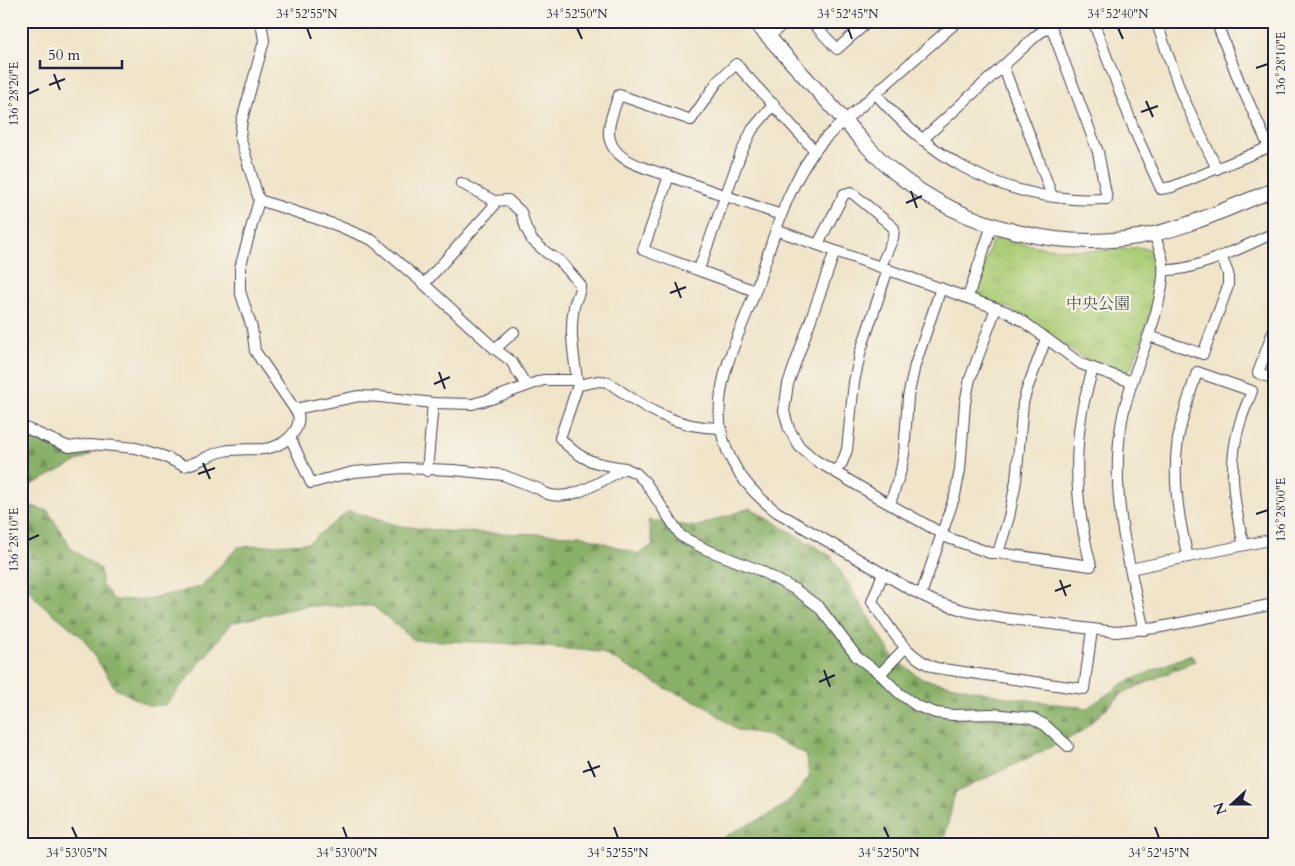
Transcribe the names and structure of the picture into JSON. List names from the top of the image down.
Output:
{
  "parks": ["中央公園"],
  "scale_bar": "50 m",
  "north": "left",
  "coordinates": [
    "34°52'55\"N",
    "34°52'50\"N",
    "34°52'45\"N",
    "34°52'40\"N",
    "136°28'10\"E",
    "136°28'20\"E",
    "136°28'00\"E",
    "34°53'05\"N",
    "34°53'00\"N"
  ]
}
